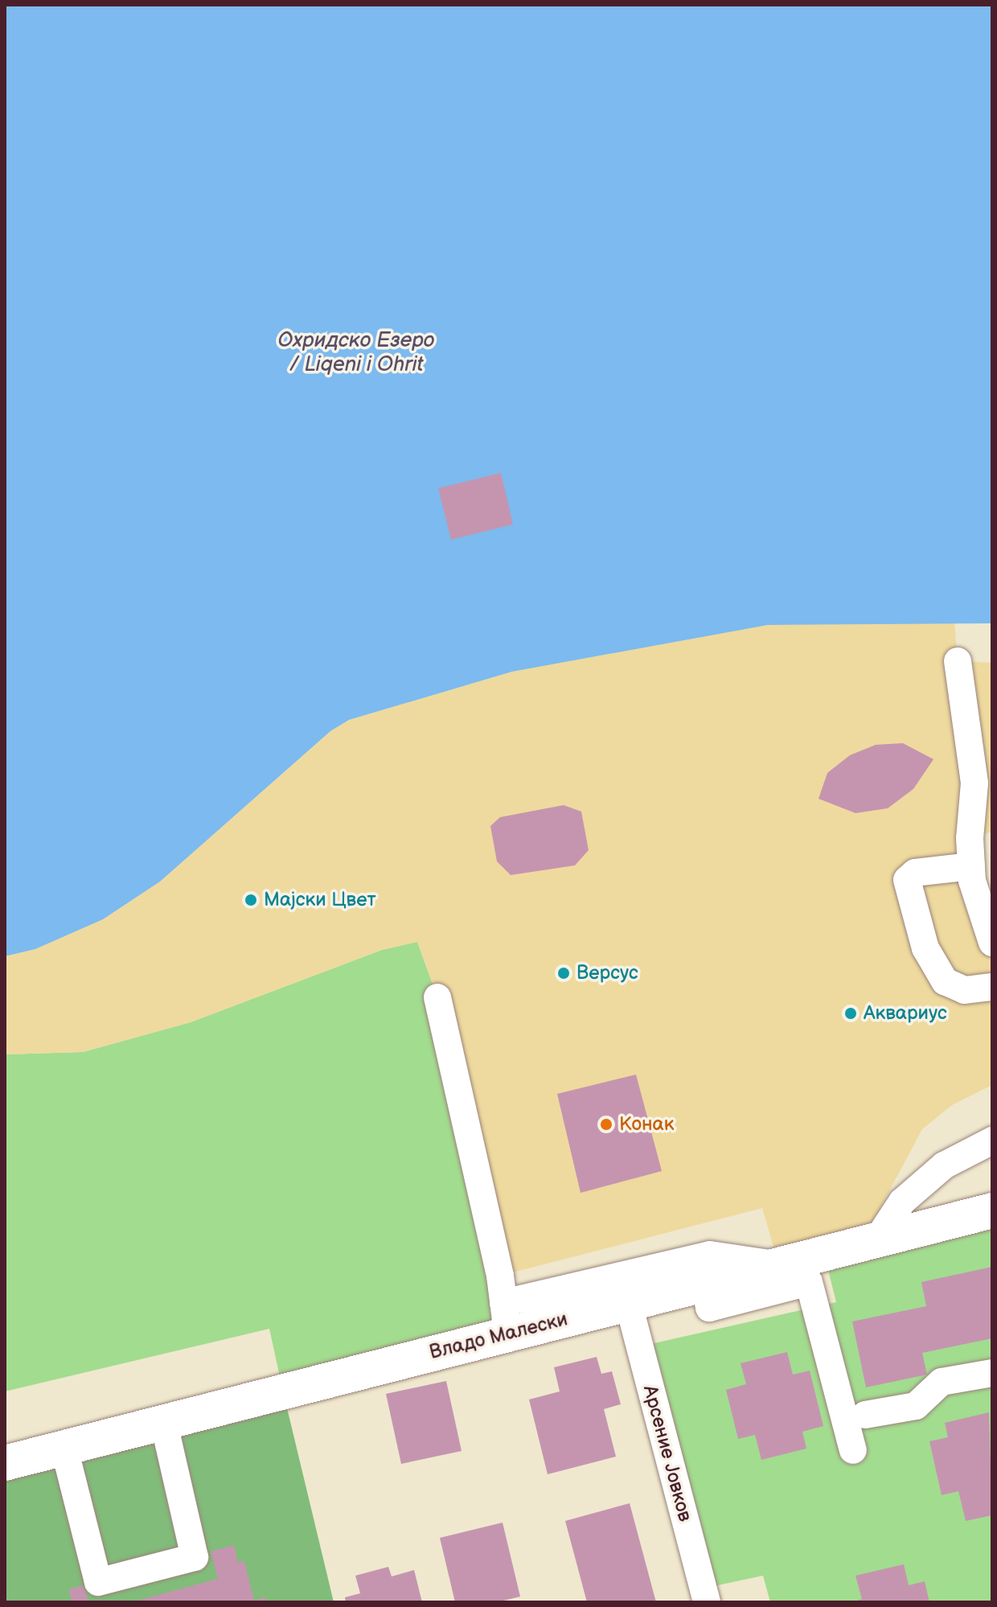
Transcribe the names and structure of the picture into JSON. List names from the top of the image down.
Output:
{
  "streets": {
    "main road": ["Владо Малески"],
    "street": ["Арсение Јовков"]
  },
  "crossings": [
    ["Владо Малески", "Арсение Јовков"]
  ],
  "water": ["Охридско Езеро / Liqeni i Ohrit"],
  "places": [
    "Мајски Цвет",
    "Версус",
    "Аквариус",
    "Конак"
  ]
}
